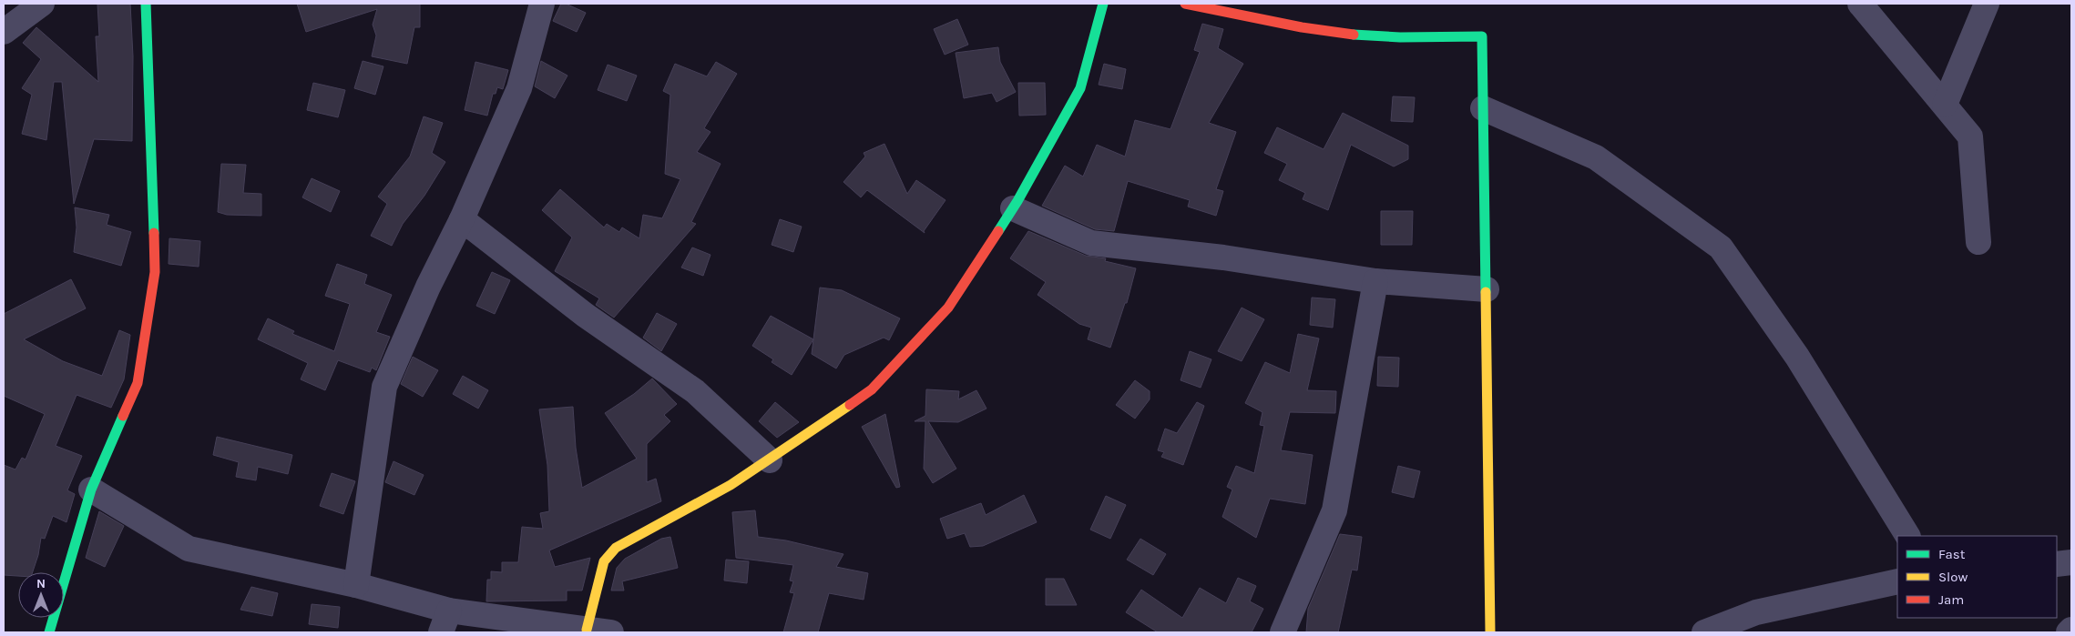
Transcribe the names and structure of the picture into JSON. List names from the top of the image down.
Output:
{
  "legend": ["Fast", "Slow", "Jam"],
  "north": "top"
}
